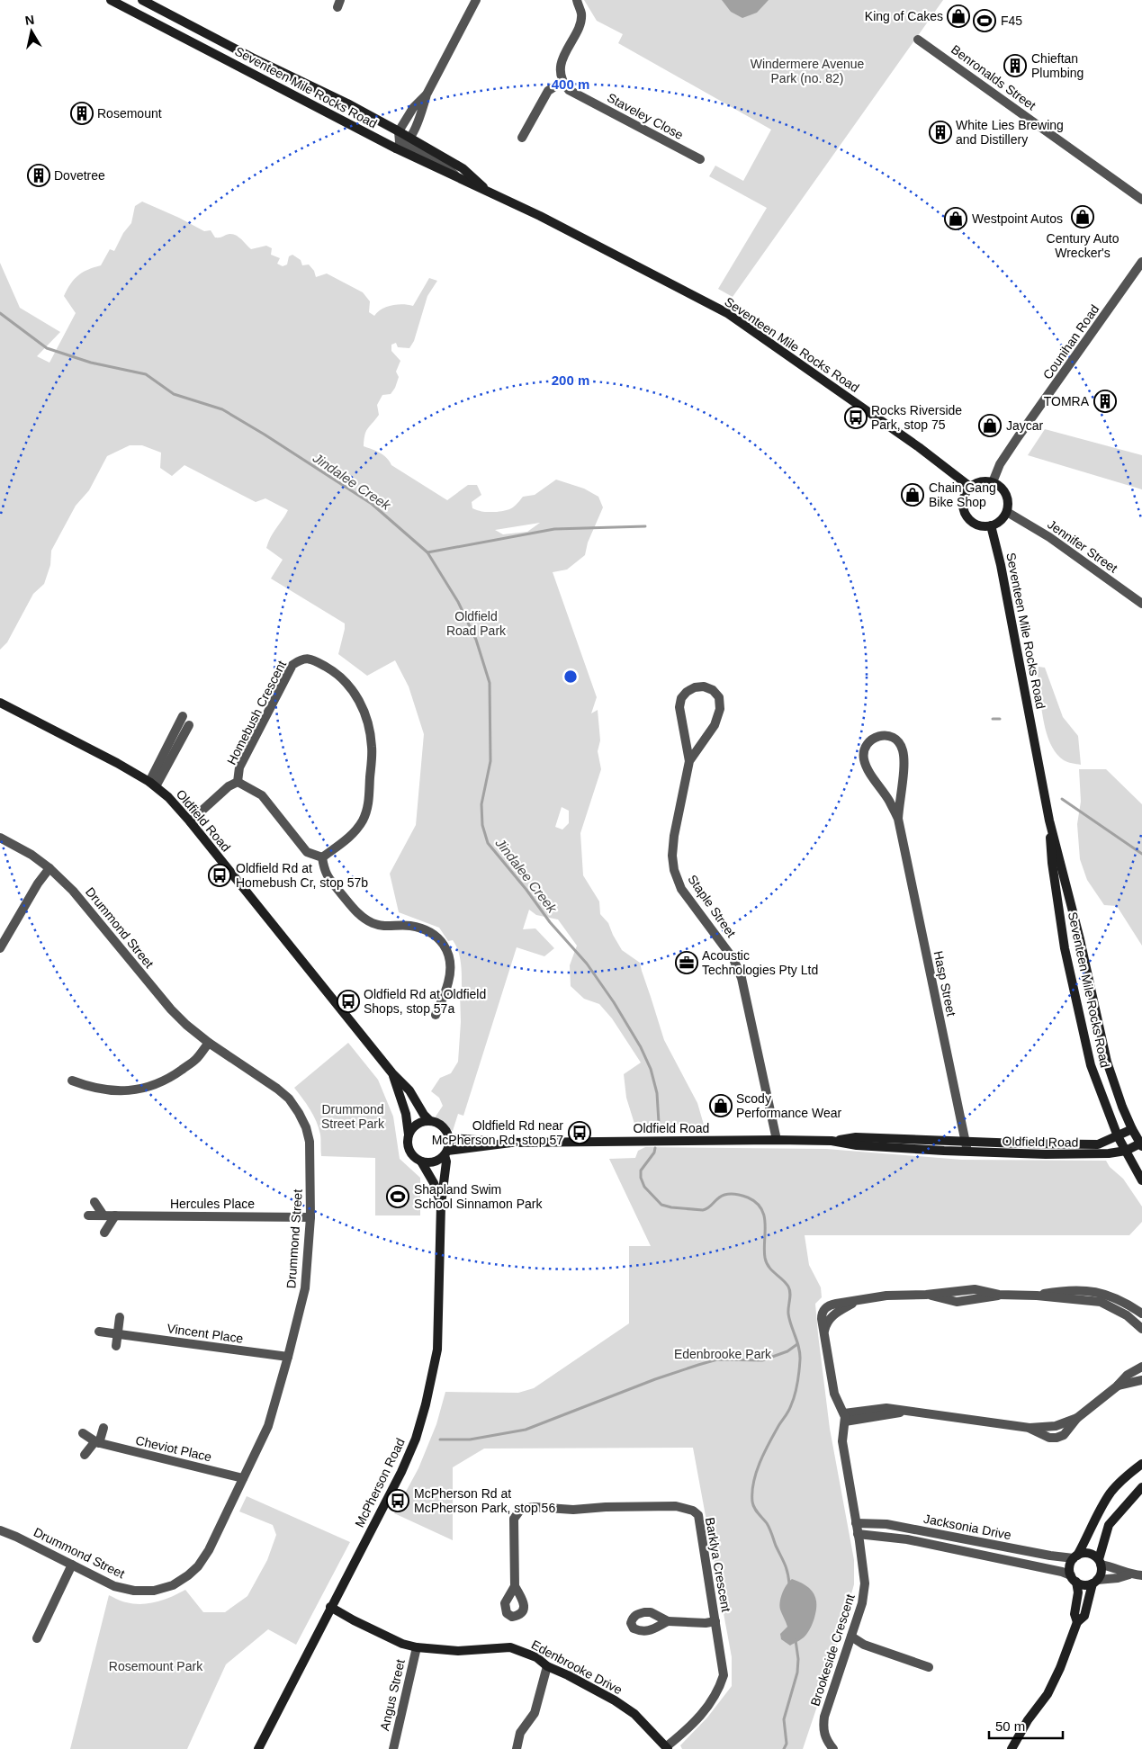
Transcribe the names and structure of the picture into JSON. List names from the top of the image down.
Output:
{
  "streets": {
    "street": [
      "Benronalds Street",
      "Seventeen Mile Rocks Road",
      "Staveley Close",
      "Counihan Road",
      "Jennifer Street",
      "Homebush Crescent",
      "Oldfield Road",
      "Staple Street",
      "Drummond Street",
      "Hasp Street",
      "Hercules Place",
      "Vincent Place",
      "Cheviot Place",
      "McPherson Road",
      "Jacksonia Drive",
      "Barklya Crescent",
      "Brookeside Crescent",
      "Edenbrooke Drive",
      "Angus Street"
    ]
  },
  "crossings": [
    ["Seventeen Mile Rocks Road", "Counihan Road"],
    ["Seventeen Mile Rocks Road", "Jennifer Street"],
    ["Seventeen Mile Rocks Road", "Oldfield Road"],
    ["Counihan Road", "Jennifer Street"],
    ["Homebush Crescent", "Oldfield Road"],
    ["Oldfield Road", "Staple Street"],
    ["Oldfield Road", "Hasp Street"],
    ["Oldfield Road", "McPherson Road"],
    ["Drummond Street", "Hercules Place"],
    ["Drummond Street", "Vincent Place"],
    ["Drummond Street", "Cheviot Place"],
    ["McPherson Road", "Edenbrooke Drive"],
    ["Jacksonia Drive", "Brookeside Crescent"],
    ["Barklya Crescent", "Edenbrooke Drive"],
    ["Edenbrooke Drive", "Angus Street"]
  ],
  "water": ["Jindalee Creek"],
  "parks": [
    "Windermere Avenue Park (no. 82)",
    "Oldfield Road Park",
    "Drummond Street Park",
    "Edenbrooke Park",
    "Rosemount Park"
  ],
  "places": {
    "shop": [
      "King of Cakes",
      "Century Auto Wrecker's",
      "Westpoint Autos",
      "Jaycar",
      "Chain Gang Bike Shop",
      "Scody Performance Wear"
    ],
    "sports": ["F45", "Shapland Swim School Sinnamon Park"],
    "building": [
      "Chieftan Plumbing",
      "Rosemount",
      "White Lies Brewing and Distillery",
      "Dovetree",
      "TOMRA"
    ],
    "bus stop": [
      "Rocks Riverside Park, stop 75",
      "Oldfield Rd at Homebush Cr, stop 57b",
      "Oldfield Rd at Oldfield Shops, stop 57a",
      "Oldfield Rd near McPherson Rd, stop 57",
      "McPherson Rd at McPherson Park, stop 56"
    ],
    "office": ["Acoustic Technologies Pty Ltd"]
  },
  "scale_bar": "50 m",
  "north": "top",
  "rings": ["400 m", "200 m"]
}
